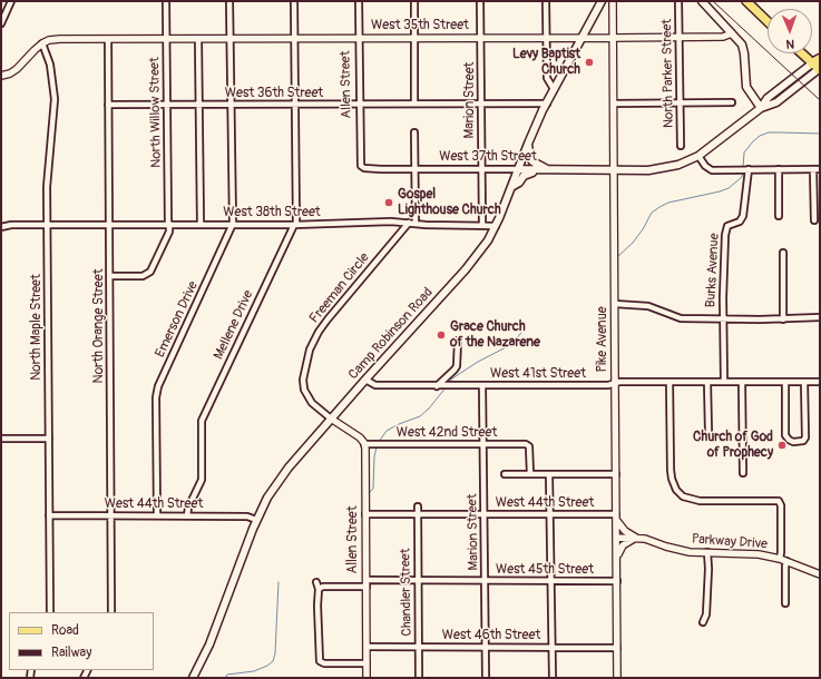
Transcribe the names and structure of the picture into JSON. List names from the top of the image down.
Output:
{
  "streets": {
    "main road": ["West 37th Street", "Camp Robinson Road"],
    "street": [
      "West 35th Street",
      "North Parker Street",
      "Allen Street",
      "West 36th Street",
      "Marion Street",
      "North Willow Street",
      "West 38th Street",
      "Burks Avenue",
      "Freeman Circle",
      "Emerson Drive",
      "Mellene Drive",
      "North Orange Street",
      "North Maple Street",
      "Pike Avenue",
      "West 41st Street",
      "West 42nd Street",
      "West 44th Street",
      "Parkway Drive",
      "West 45th Street",
      "Chandler Street",
      "West 46th Street"
    ]
  },
  "crossings": [
    ["West 35th Street", "North Parker Street"],
    ["West 35th Street", "Allen Street"],
    ["West 35th Street", "Marion Street"],
    ["West 35th Street", "North Willow Street"],
    ["West 35th Street", "North Orange Street"],
    ["West 35th Street", "North Maple Street"],
    ["West 35th Street", "Camp Robinson Road"],
    ["West 35th Street", "Pike Avenue"],
    ["Allen Street", "West 36th Street"],
    ["Allen Street", "West 37th Street"],
    ["Allen Street", "West 42nd Street"],
    ["Allen Street", "West 44th Street"],
    ["Allen Street", "West 45th Street"],
    ["Allen Street", "West 46th Street"],
    ["West 36th Street", "Marion Street"],
    ["West 36th Street", "North Willow Street"],
    ["West 36th Street", "North Orange Street"],
    ["West 36th Street", "Camp Robinson Road"],
    ["Marion Street", "West 37th Street"],
    ["Marion Street", "West 38th Street"],
    ["Marion Street", "West 41st Street"],
    ["Marion Street", "West 42nd Street"],
    ["Marion Street", "West 44th Street"],
    ["Marion Street", "West 45th Street"],
    ["Marion Street", "West 46th Street"],
    ["North Willow Street", "West 38th Street"],
    ["North Willow Street", "North Orange Street"],
    ["West 37th Street", "Camp Robinson Road"],
    ["West 37th Street", "Pike Avenue"],
    ["West 38th Street", "Freeman Circle"],
    ["West 38th Street", "Emerson Drive"],
    ["West 38th Street", "Mellene Drive"],
    ["West 38th Street", "North Orange Street"],
    ["West 38th Street", "North Maple Street"],
    ["West 38th Street", "Camp Robinson Road"],
    ["Burks Avenue", "West 41st Street"],
    ["Freeman Circle", "Camp Robinson Road"],
    ["Emerson Drive", "West 44th Street"],
    ["Mellene Drive", "West 44th Street"],
    ["North Orange Street", "West 44th Street"],
    ["North Maple Street", "West 44th Street"],
    ["Camp Robinson Road", "West 41st Street"],
    ["Camp Robinson Road", "West 44th Street"],
    ["Pike Avenue", "West 41st Street"],
    ["Pike Avenue", "West 44th Street"],
    ["Pike Avenue", "Parkway Drive"],
    ["Pike Avenue", "West 45th Street"],
    ["Pike Avenue", "West 46th Street"],
    ["West 44th Street", "Parkway Drive"],
    ["West 44th Street", "Chandler Street"],
    ["West 45th Street", "Chandler Street"],
    ["Chandler Street", "West 46th Street"]
  ],
  "places": [
    "Levy Baptist Church",
    "Gospel Lighthouse Church",
    "Grace Church of the Nazarene",
    "Church of God of Prophecy"
  ],
  "legend": ["Road", "Railway"],
  "north": "bottom"
}
